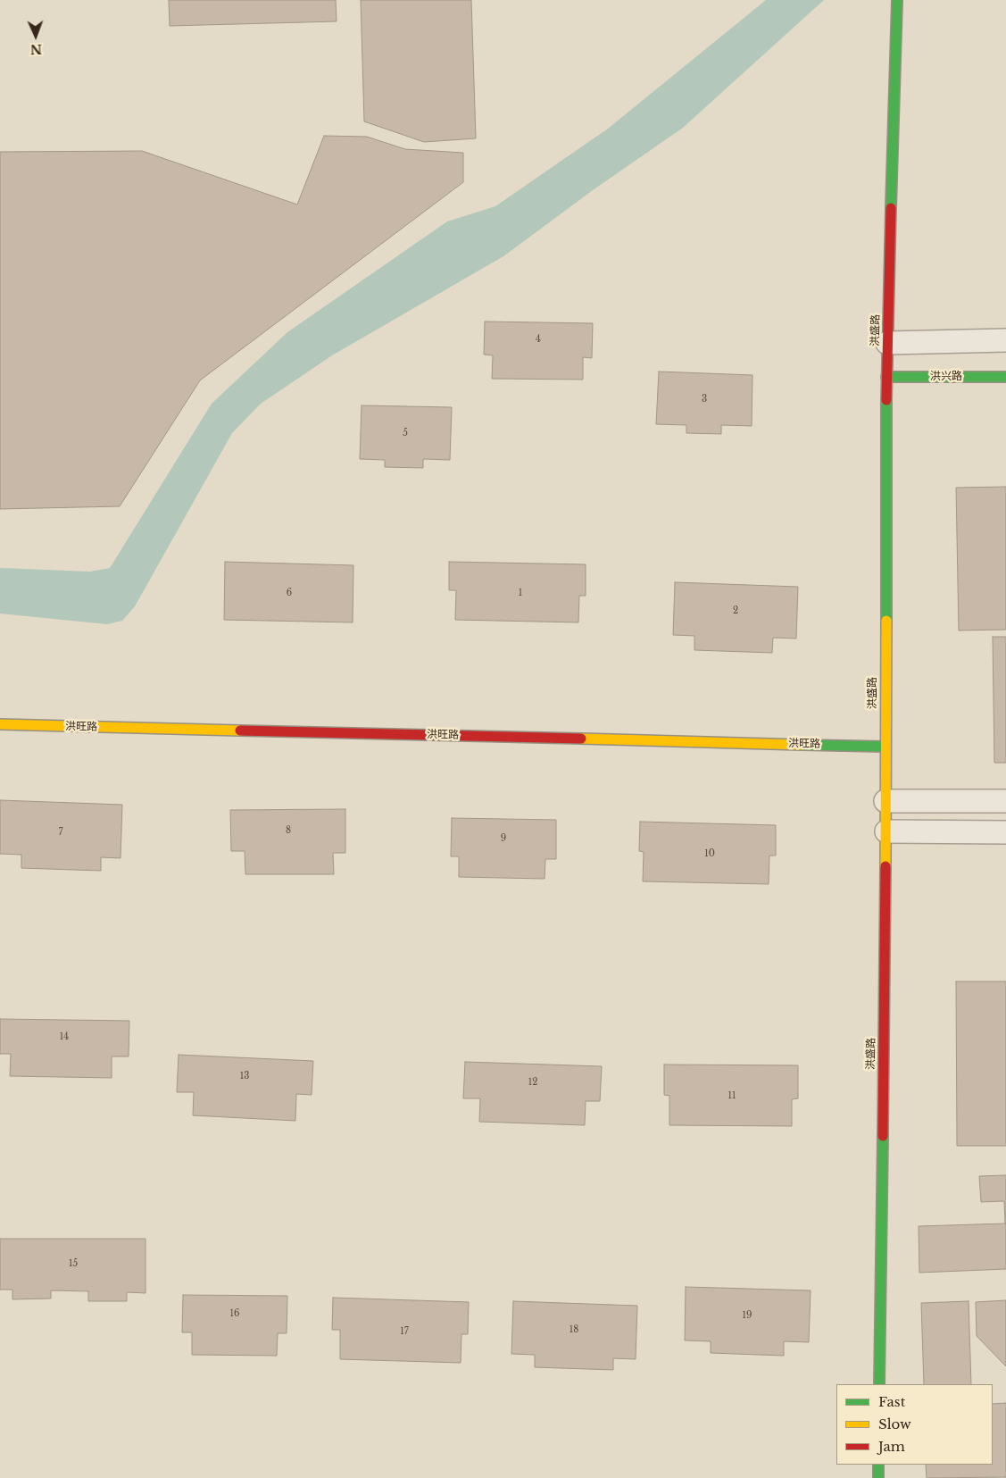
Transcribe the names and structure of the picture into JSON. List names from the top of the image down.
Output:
{
  "streets": {
    "street": ["洪盛路", "洪兴路", "洪旺路"]
  },
  "crossings": [
    ["洪盛路", "洪兴路"],
    ["洪盛路", "洪旺路"]
  ],
  "house_numbers": [
    "4",
    "3",
    "5",
    "6",
    "1",
    "2",
    "8",
    "7",
    "9",
    "10",
    "14",
    "13",
    "12",
    "11",
    "15",
    "16",
    "19",
    "18",
    "17"
  ],
  "legend": ["Fast", "Slow", "Jam"],
  "north": "bottom"
}
